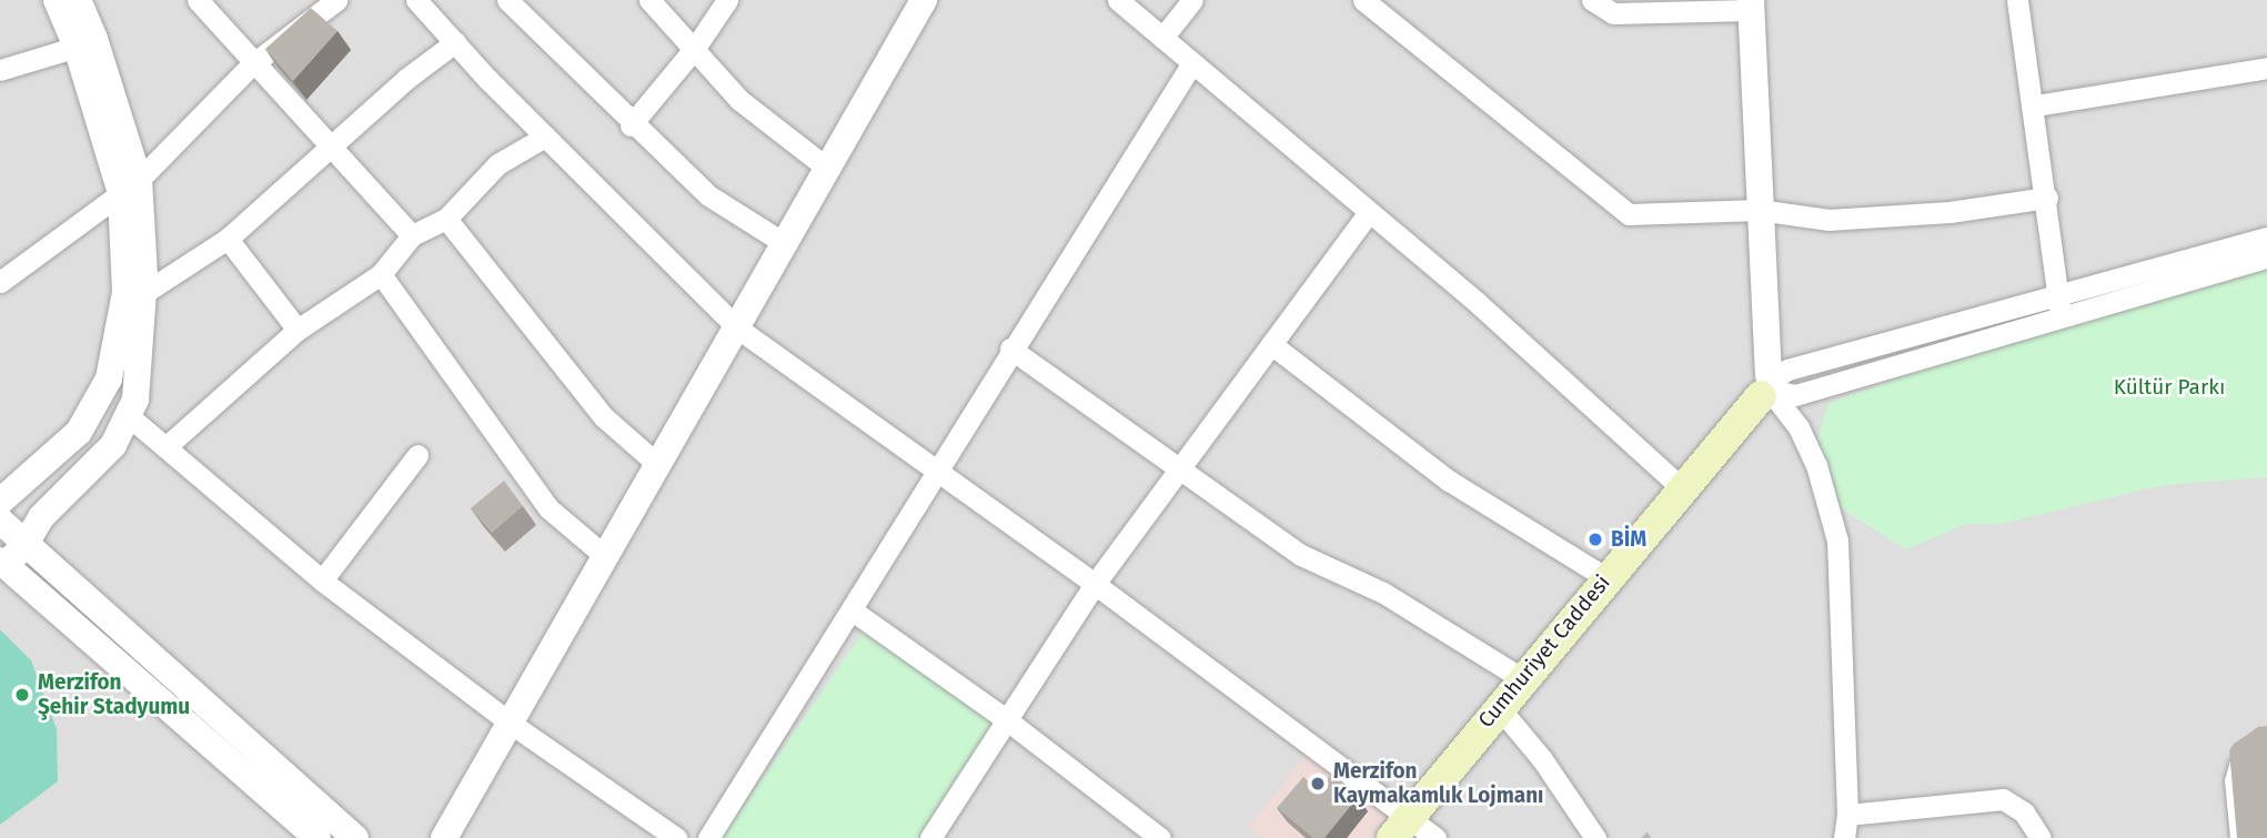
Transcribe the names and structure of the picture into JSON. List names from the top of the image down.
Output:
{
  "streets": {
    "main road": ["Cumhuriyet Caddesi"]
  },
  "parks": ["Kültür Parkı"],
  "places": ["BİM", "Merzifon Şehir Stadyumu", "Merzifon Kaymakamlık Lojmanı"]
}
